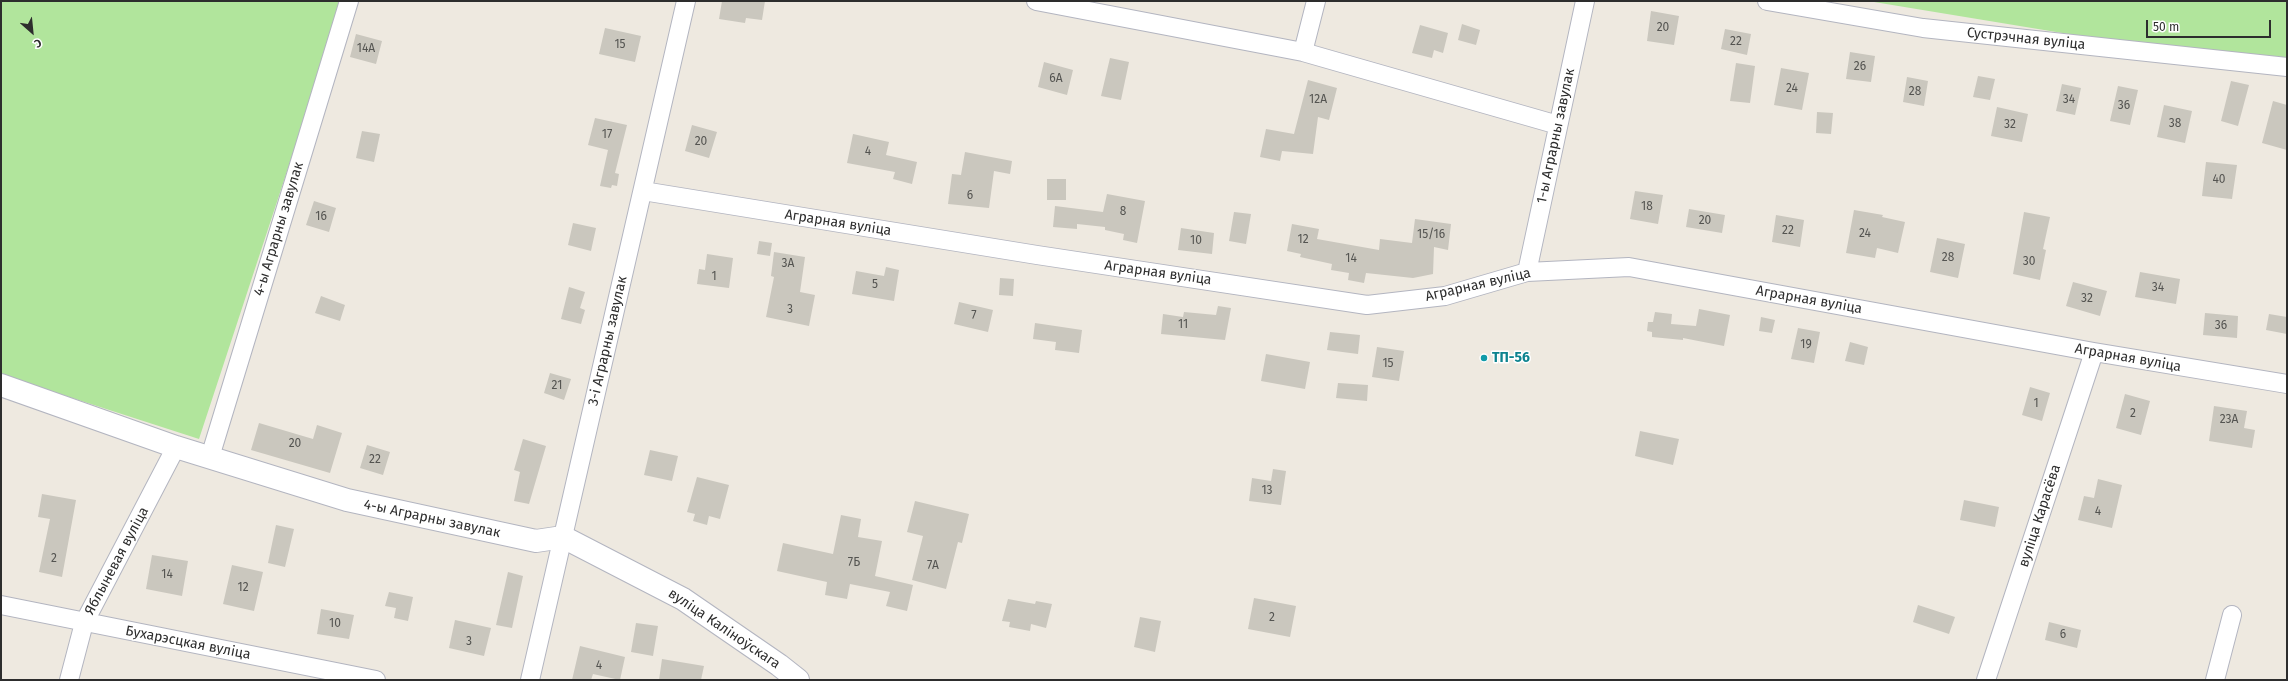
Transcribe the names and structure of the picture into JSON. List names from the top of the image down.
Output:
{
  "streets": {
    "main road": ["4-ы Аграрны завулак", "вуліца Каліноўскага"],
    "street": [
      "Сустрэчная вуліца",
      "1-ы Аграрны завулак",
      "Аграрная вуліца",
      "3-і Аграрны завулак",
      "вуліца Карасёва",
      "Яблыневая вуліца",
      "Бухарэсцкая вуліца"
    ]
  },
  "crossings": [
    ["1-ы Аграрны завулак", "Аграрная вуліца"],
    ["Аграрная вуліца", "3-і Аграрны завулак"],
    ["Аграрная вуліца", "вуліца Карасёва"],
    ["4-ы Аграрны завулак", "3-і Аграрны завулак"],
    ["4-ы Аграрны завулак", "Яблыневая вуліца"],
    ["4-ы Аграрны завулак", "вуліца Каліноўскага"],
    ["3-і Аграрны завулак", "вуліца Каліноўскага"],
    ["Яблыневая вуліца", "Бухарэсцкая вуліца"]
  ],
  "places": ["ТП-56"],
  "house_numbers": [
    "20",
    "22",
    "15",
    "14А",
    "26",
    "6А",
    "24",
    "28",
    "12А",
    "34",
    "36",
    "38",
    "32",
    "17",
    "20",
    "4",
    "40",
    "6",
    "18",
    "8",
    "16",
    "20",
    "22",
    "24",
    "15/16",
    "12",
    "10",
    "28",
    "14",
    "30",
    "3А",
    "1",
    "5",
    "34",
    "32",
    "3",
    "7",
    "11",
    "36",
    "19",
    "15",
    "21",
    "1",
    "2",
    "23А",
    "20",
    "22",
    "13",
    "4",
    "2",
    "7Б",
    "7А",
    "14",
    "12",
    "2",
    "10",
    "6",
    "3",
    "4"
  ],
  "scale_bar": "50 m",
  "north": "bottom right"
}
